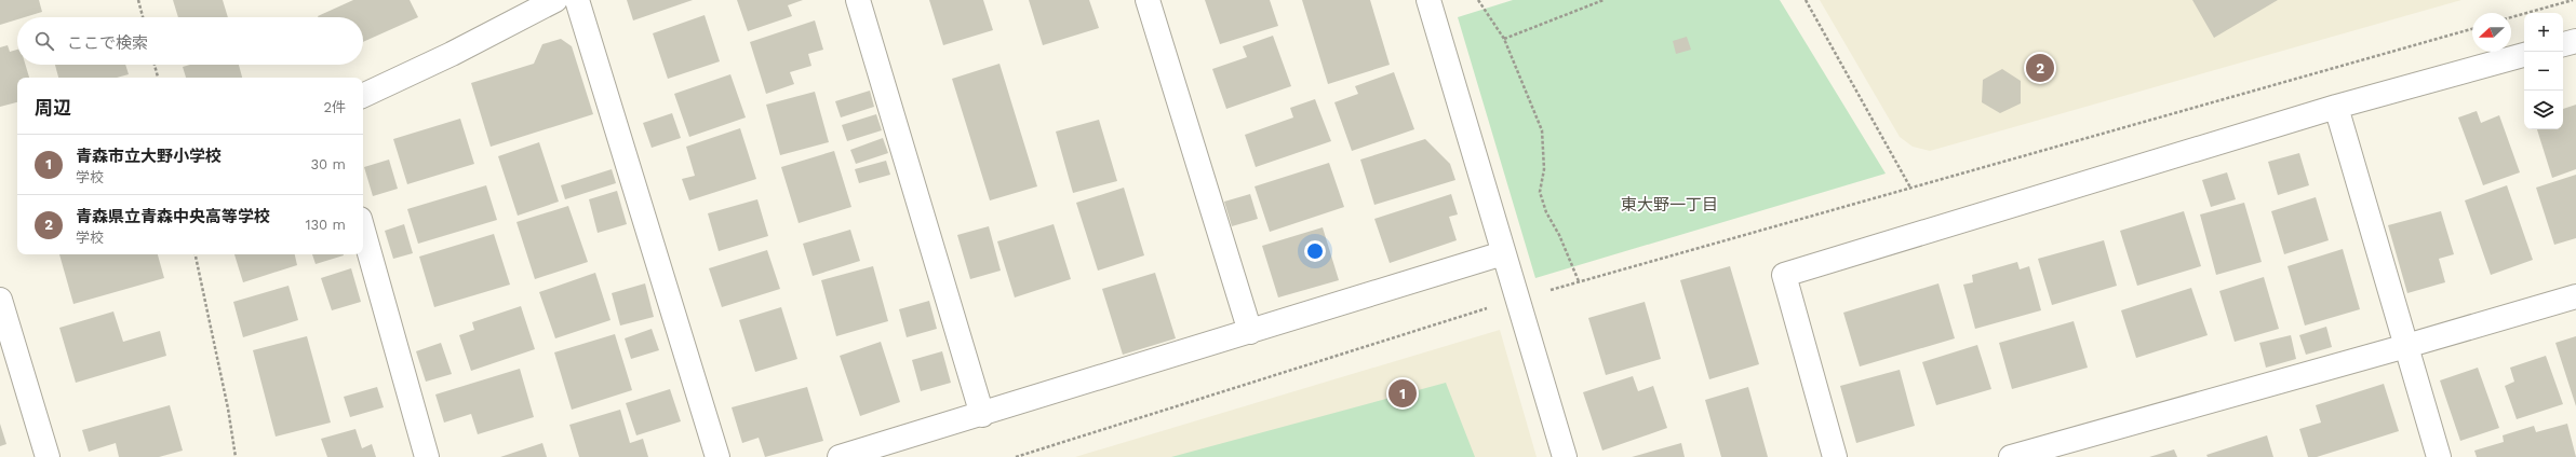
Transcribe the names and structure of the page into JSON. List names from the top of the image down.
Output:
{
  "districts": ["東大野一丁目"],
  "north": "left",
  "page": {
    "map_buttons": ["+", "−"],
    "search": "ここで検索",
    "pins": ["2", "1"],
    "heading": ["周辺", "2件"],
    "list": [
      {
        "mark": "1",
        "name": "青森市立大野小学校",
        "note": "学校",
        "value": "30 m"
      },
      {
        "mark": "2",
        "name": "青森県立青森中央高等学校",
        "note": "学校",
        "value": "130 m"
      }
    ]
  }
}
